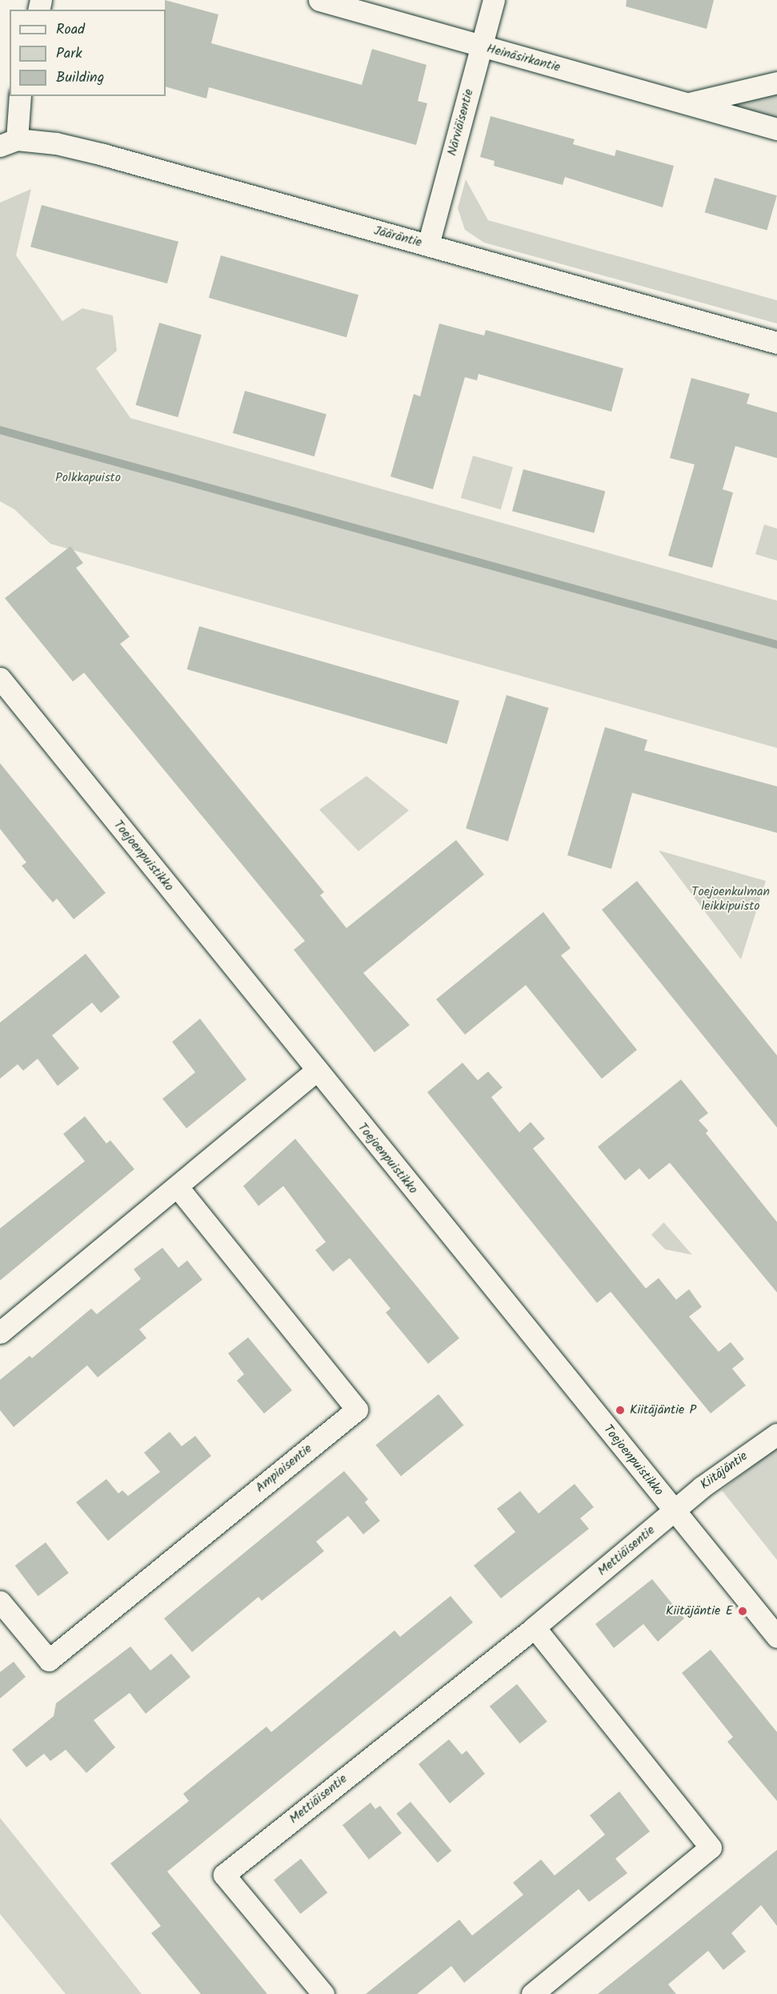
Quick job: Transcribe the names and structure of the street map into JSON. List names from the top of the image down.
{
  "streets": {
    "street": [
      "Heinäsirkantie",
      "Närviäisentie",
      "Jääräntie",
      "Toejoenpuistikko",
      "Ampiaisentie",
      "Kiitäjäntie",
      "Mettiäisentie"
    ]
  },
  "crossings": [
    ["Heinäsirkantie", "Närviäisentie"],
    ["Närviäisentie", "Jääräntie"],
    ["Toejoenpuistikko", "Kiitäjäntie"],
    ["Toejoenpuistikko", "Mettiäisentie"],
    ["Kiitäjäntie", "Mettiäisentie"]
  ],
  "parks": ["Polkkapuisto", "Toejoenkulman leikkipuisto"],
  "places": ["Kiitäjäntie P", "Kiitäjäntie E"],
  "legend": ["Road", "Park", "Building"]
}
